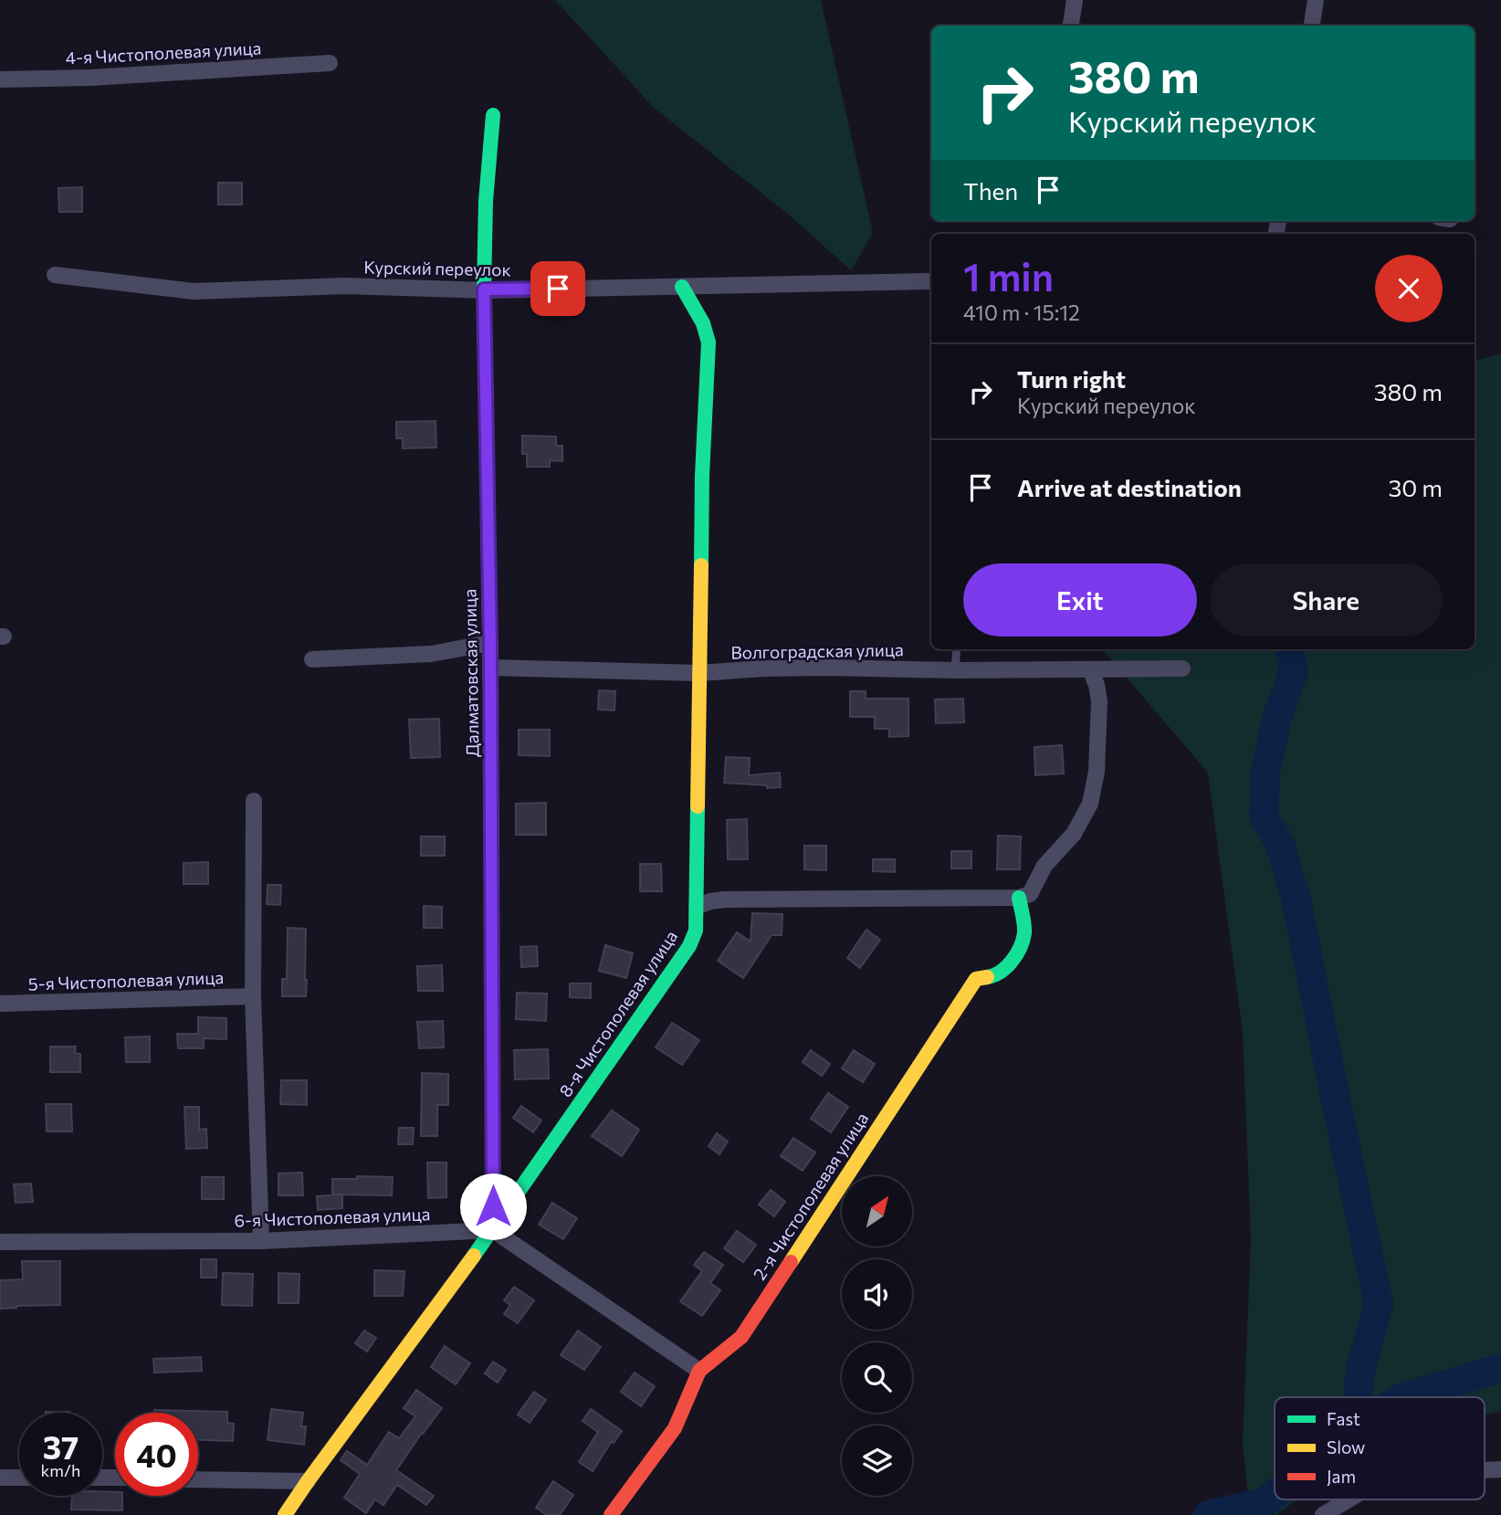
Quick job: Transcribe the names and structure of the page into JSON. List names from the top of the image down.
{
  "streets": {
    "street": [
      "4-я Чистополевая улица",
      "Курский переулок",
      "Волгоградская улица",
      "Далматовская улица",
      "5-я Чистополевая улица",
      "8-я Чистополевая улица",
      "2-я Чистополевая улица",
      "6-я Чистополевая улица"
    ]
  },
  "crossings": [
    ["Курский переулок", "Далматовская улица"],
    ["Курский переулок", "8-я Чистополевая улица"],
    ["Волгоградская улица", "Далматовская улица"],
    ["Волгоградская улица", "8-я Чистополевая улица"],
    ["Далматовская улица", "8-я Чистополевая улица"],
    ["Далматовская улица", "6-я Чистополевая улица"],
    ["8-я Чистополевая улица", "6-я Чистополевая улица"]
  ],
  "legend": ["Fast", "Slow", "Jam"],
  "north": "top right",
  "page": {
    "turn": ["380 m", "Курский переулок"],
    "then": "Then",
    "heading": ["1 min", "410 m · 15:12"],
    "list": [
      {
        "name": "Turn right",
        "note": "Курский переулок",
        "value": "380 m"
      },
      {
        "name": "Arrive at destination",
        "value": "30 m"
      }
    ],
    "buttons": ["Exit", "Share"],
    "speed": "37 km/h",
    "limit": "40"
  }
}
